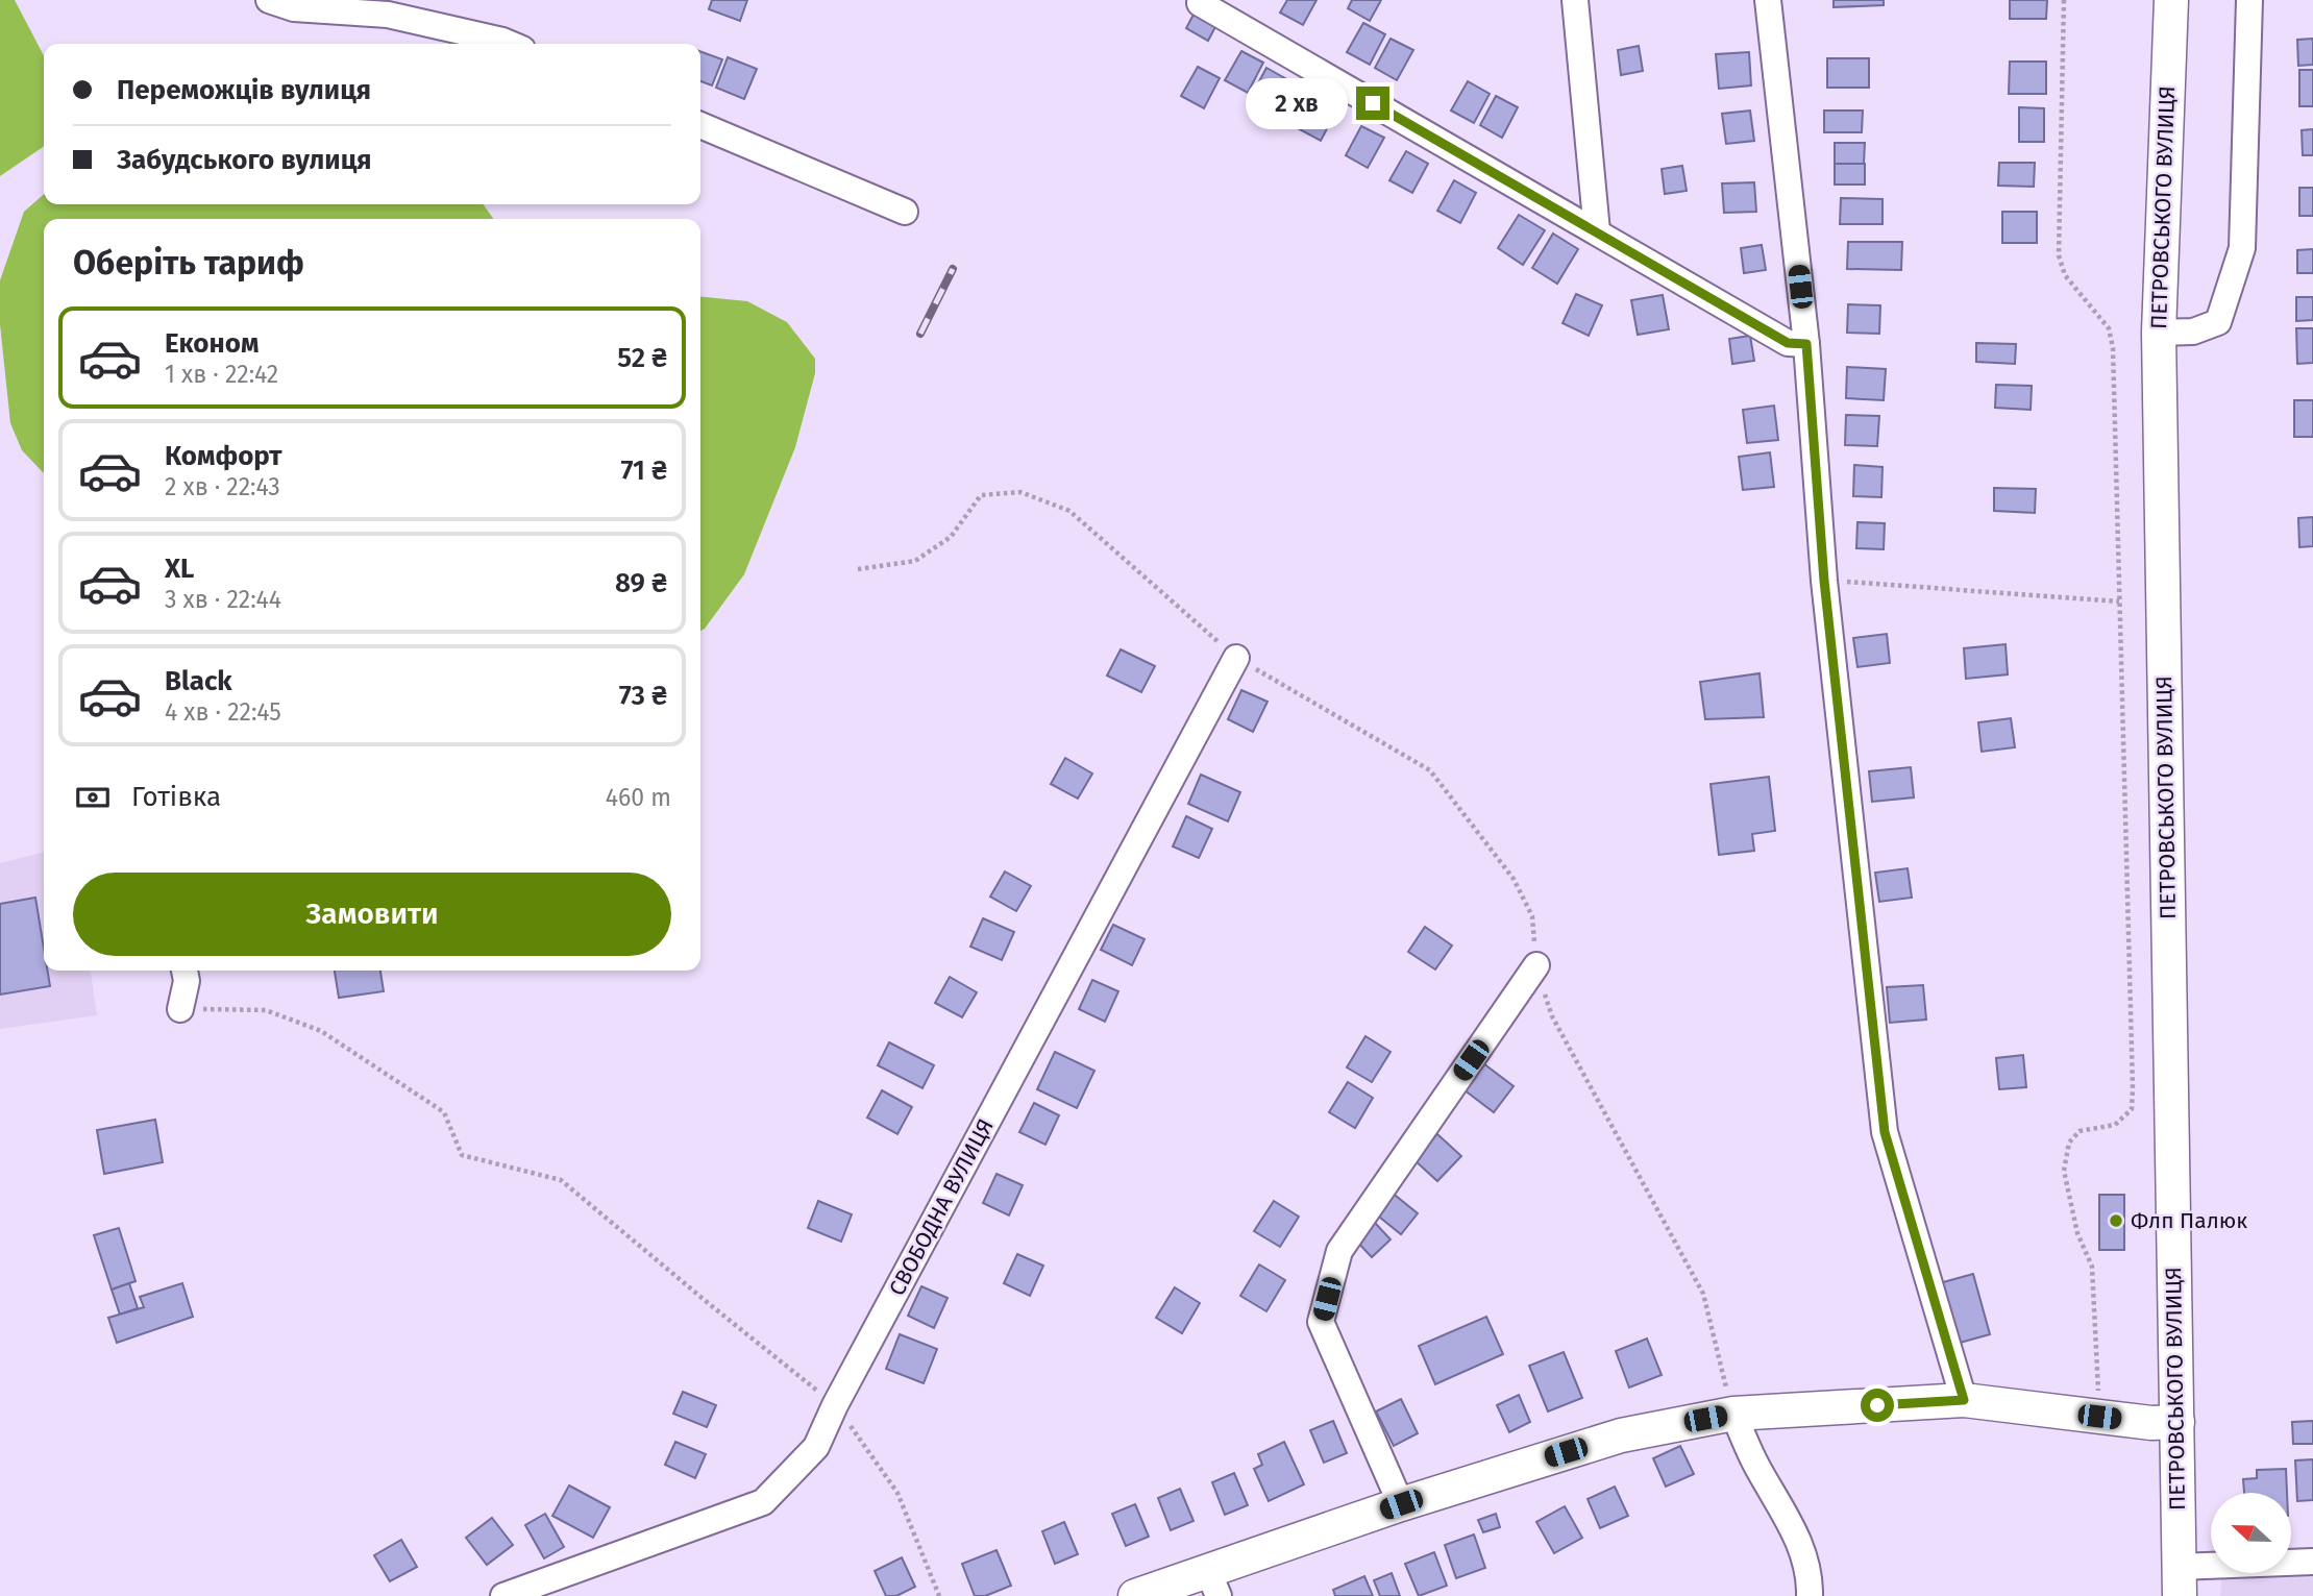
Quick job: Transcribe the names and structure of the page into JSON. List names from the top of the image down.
{
  "streets": {
    "main road": ["ПЕТРОВСЬКОГО ВУЛИЦЯ"],
    "street": ["СВОБОДНА ВУЛИЦЯ"]
  },
  "places": ["Флп Палюк"],
  "north": "left",
  "page": {
    "banner": ["Переможців вулиця", "Забудського вулиця"],
    "bubble": "2 хв",
    "heading": "Оберіть тариф",
    "list": [
      {
        "name": "Економ",
        "note": "1 хв · 22:42",
        "value": "52 ₴"
      },
      {
        "name": "Комфорт",
        "note": "2 хв · 22:43",
        "value": "71 ₴"
      },
      {
        "name": "XL",
        "note": "3 хв · 22:44",
        "value": "89 ₴"
      },
      {
        "name": "Black",
        "note": "4 хв · 22:45",
        "value": "73 ₴"
      }
    ],
    "pay": ["Готівка", "460 m"],
    "buttons": "Замовити"
  }
}
